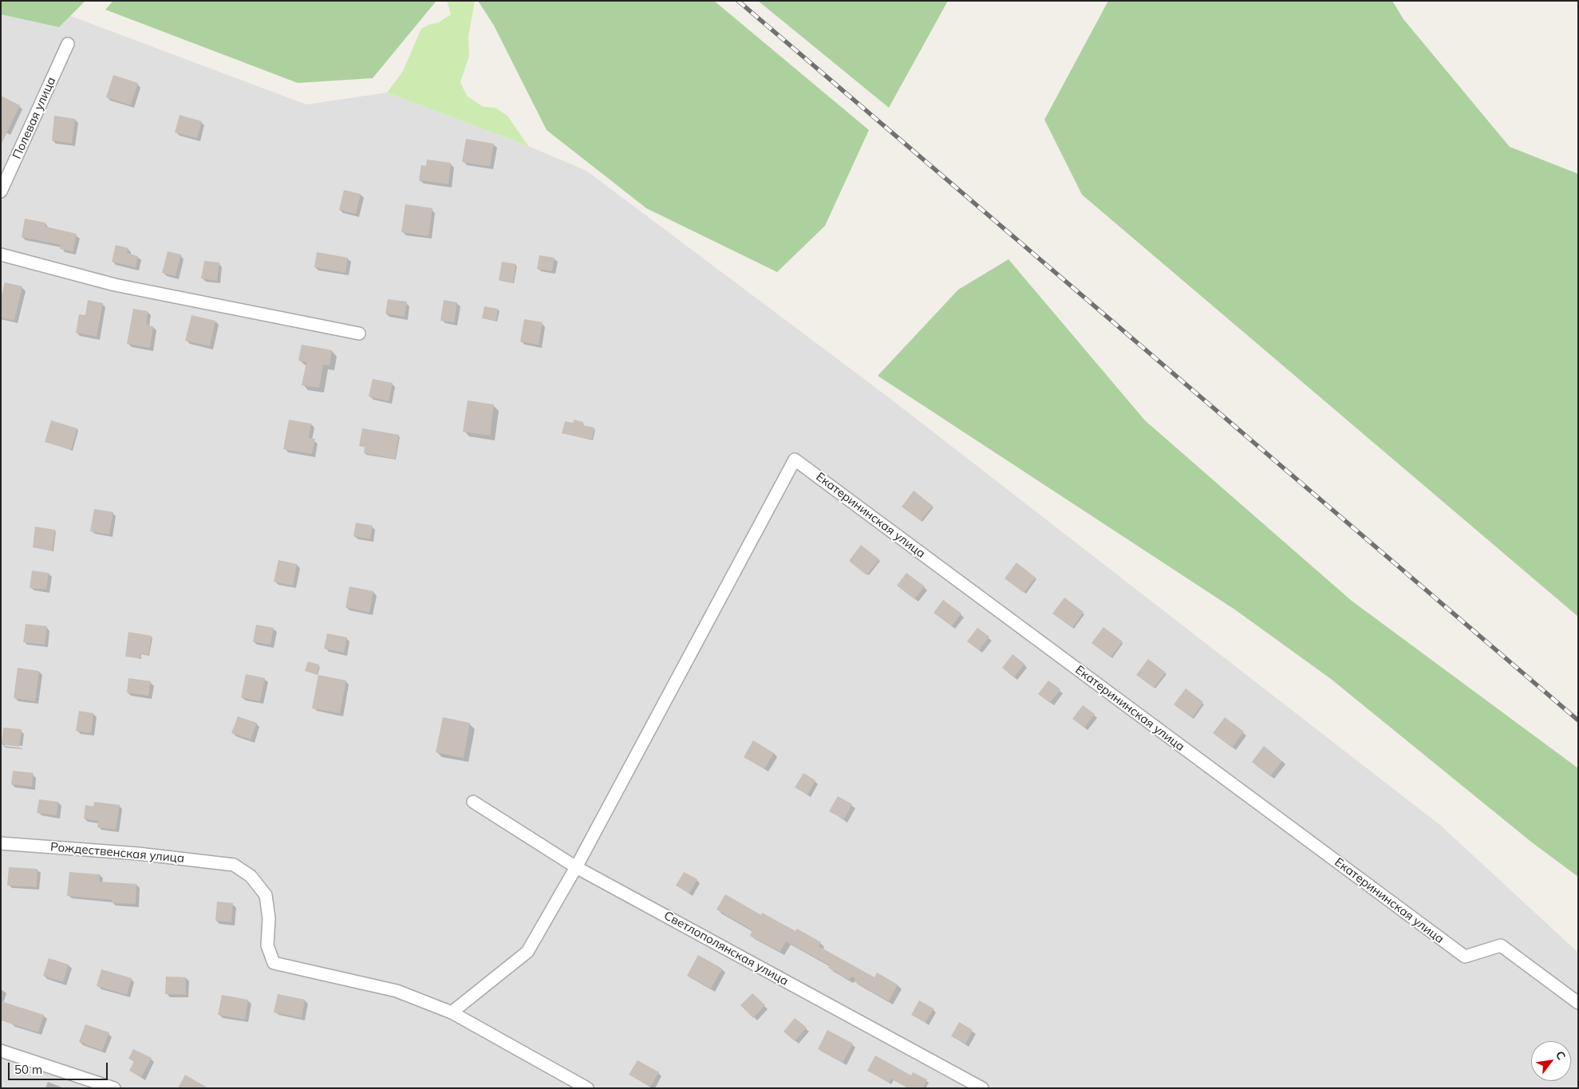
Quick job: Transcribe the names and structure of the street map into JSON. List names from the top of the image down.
{
  "streets": {
    "street": [
      "Полевая улица",
      "Екатерининская улица",
      "Рождественская улица",
      "Светлополянская улица"
    ]
  },
  "crossings": [
    ["Екатерининская улица", "Светлополянская улица"]
  ],
  "scale_bar": "50 m",
  "north": "top right"
}
